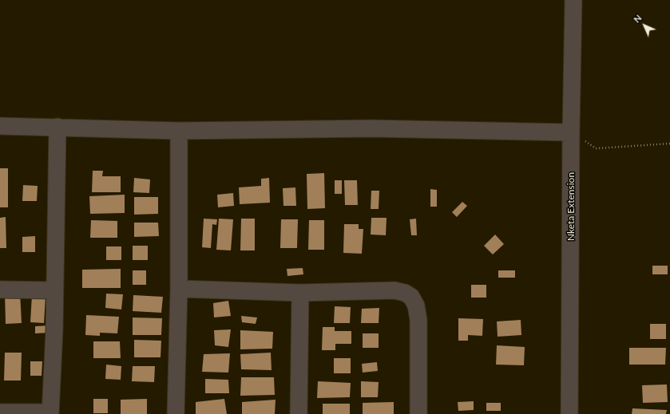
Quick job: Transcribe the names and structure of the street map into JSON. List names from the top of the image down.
{
  "streets": {
    "street": ["Nketa Extension"]
  },
  "north": "top left"
}
